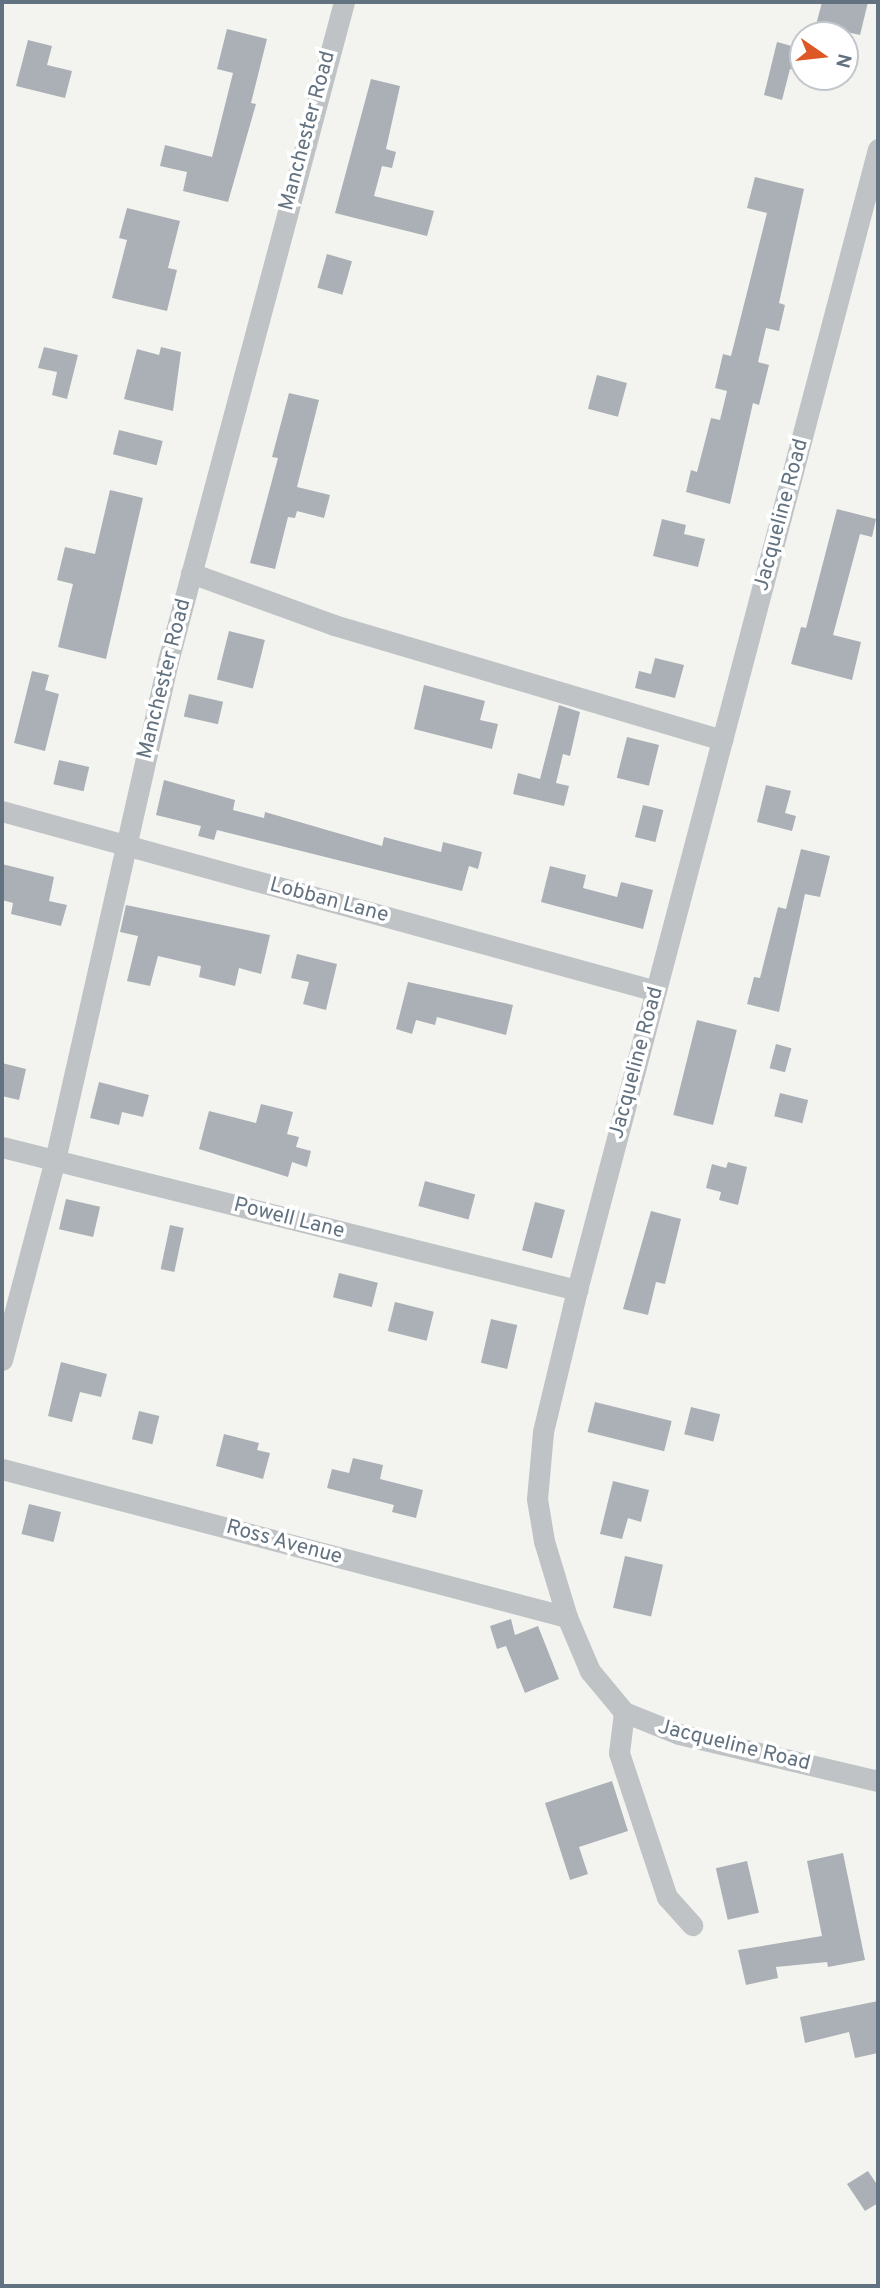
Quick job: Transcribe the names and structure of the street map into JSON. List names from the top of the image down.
{
  "streets": {
    "street": [
      "Manchester Road",
      "Jacqueline Road",
      "Lobban Lane",
      "Powell Lane",
      "Ross Avenue"
    ]
  },
  "crossings": [
    ["Manchester Road", "Lobban Lane"],
    ["Manchester Road", "Powell Lane"],
    ["Jacqueline Road", "Lobban Lane"],
    ["Jacqueline Road", "Powell Lane"],
    ["Jacqueline Road", "Ross Avenue"]
  ],
  "north": "right"
}
